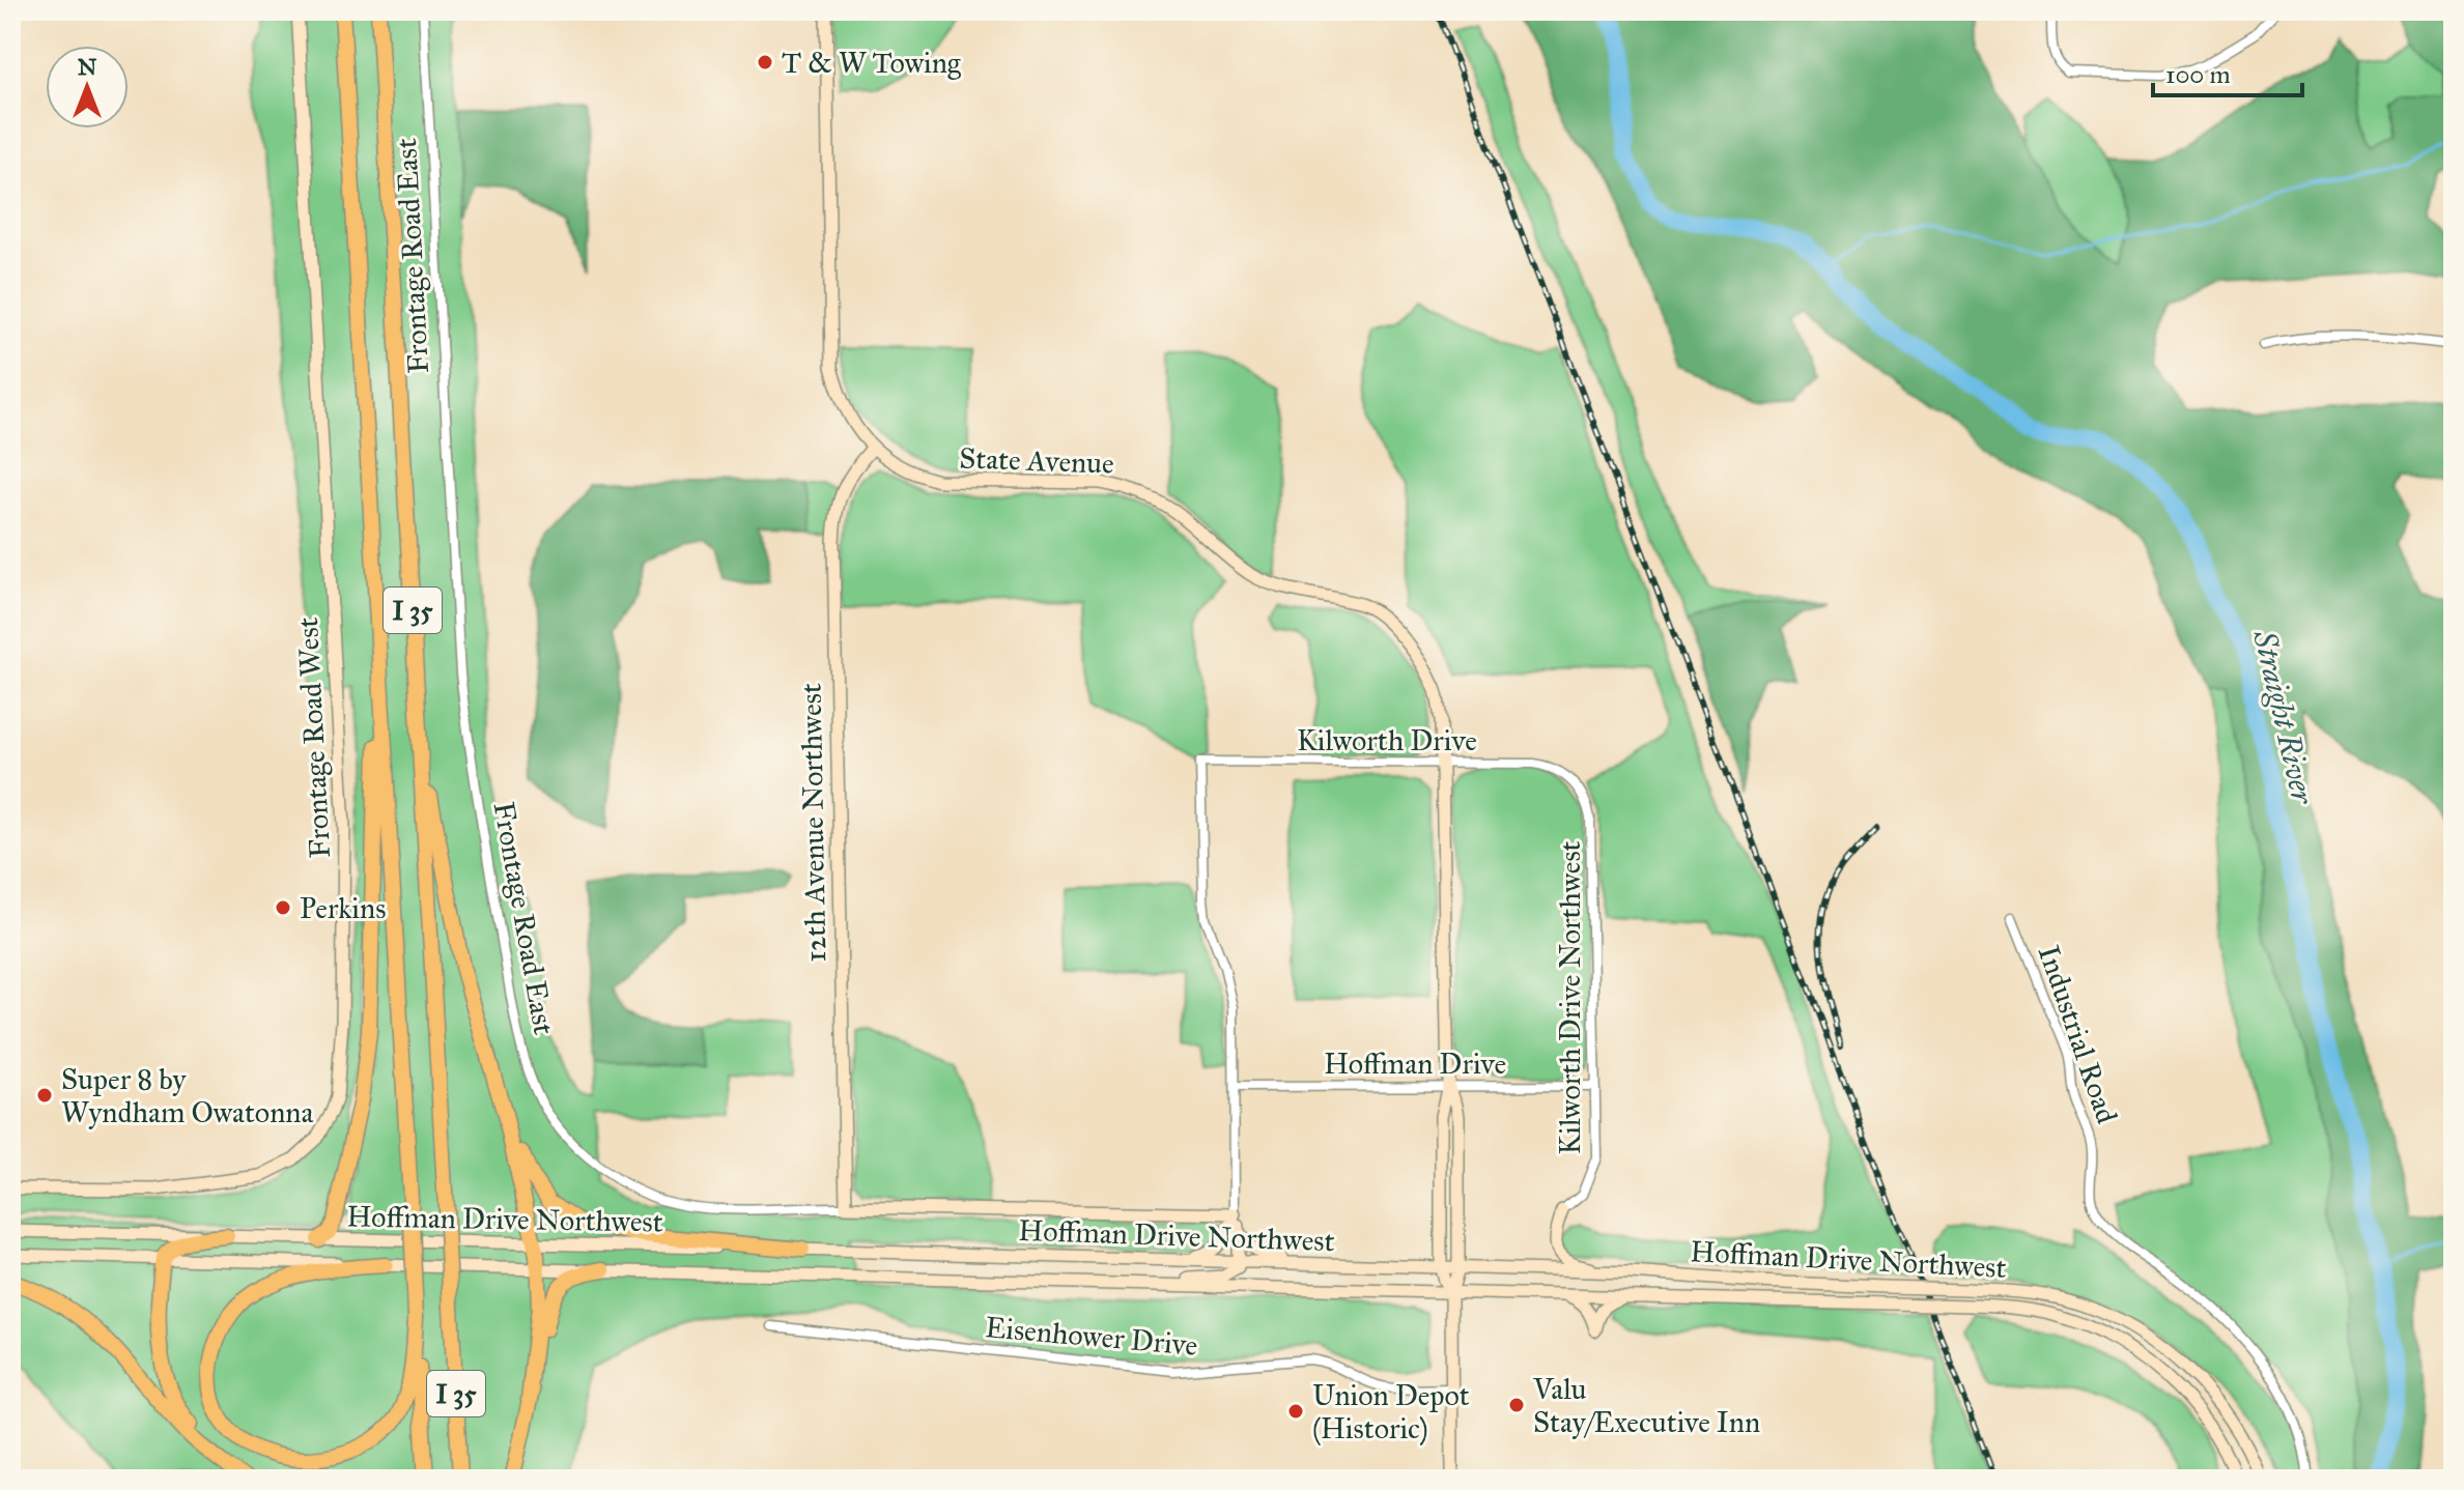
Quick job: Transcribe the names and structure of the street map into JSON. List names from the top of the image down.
{
  "streets": {
    "highway": ["I 35"],
    "main road": [
      "Frontage Road East",
      "State Avenue",
      "Frontage Road West",
      "12th Avenue Northwest",
      "Hoffman Drive Northwest"
    ],
    "street": [
      "Kilworth Drive",
      "Kilworth Drive Northwest",
      "Industrial Road",
      "Hoffman Drive",
      "Eisenhower Drive"
    ]
  },
  "crossings": [
    ["Frontage Road East", "12th Avenue Northwest"],
    ["State Avenue", "Kilworth Drive"],
    ["State Avenue", "12th Avenue Northwest"],
    ["State Avenue", "Hoffman Drive"],
    ["Kilworth Drive", "Kilworth Drive Northwest"],
    ["Kilworth Drive", "Hoffman Drive"],
    ["Kilworth Drive Northwest", "Hoffman Drive"]
  ],
  "water": ["Straight River"],
  "places": [
    "T & W Towing",
    "Perkins",
    "Super 8 by Wyndham Owatonna",
    "Valu Stay/Executive Inn",
    "Union Depot (Historic)"
  ],
  "scale_bar": "100 m",
  "north": "top"
}
